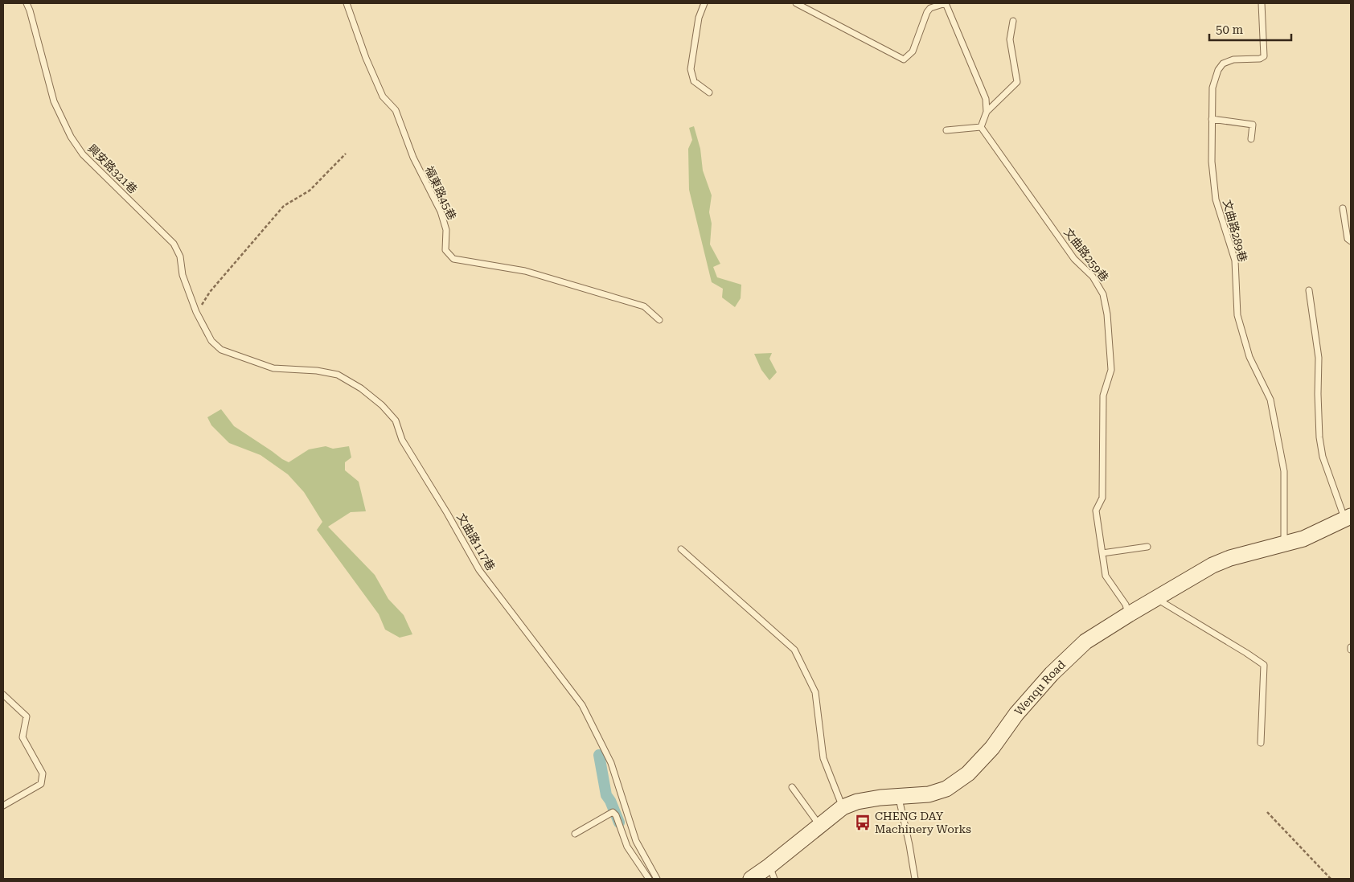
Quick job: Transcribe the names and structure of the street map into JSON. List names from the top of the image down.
{
  "streets": {
    "street": ["Wenqu Road"],
    "lane": [
      "興安路321巷",
      "福東路45巷",
      "文曲路289巷",
      "文曲路259巷",
      "文曲路117巷"
    ]
  },
  "crossings": [
    ["興安路321巷", "文曲路117巷"],
    ["文曲路289巷", "Wenqu Road"],
    ["文曲路259巷", "Wenqu Road"]
  ],
  "places": {
    "bus stop": ["CHENG DAY Machinery Works"]
  },
  "scale_bar": "50 m"
}
